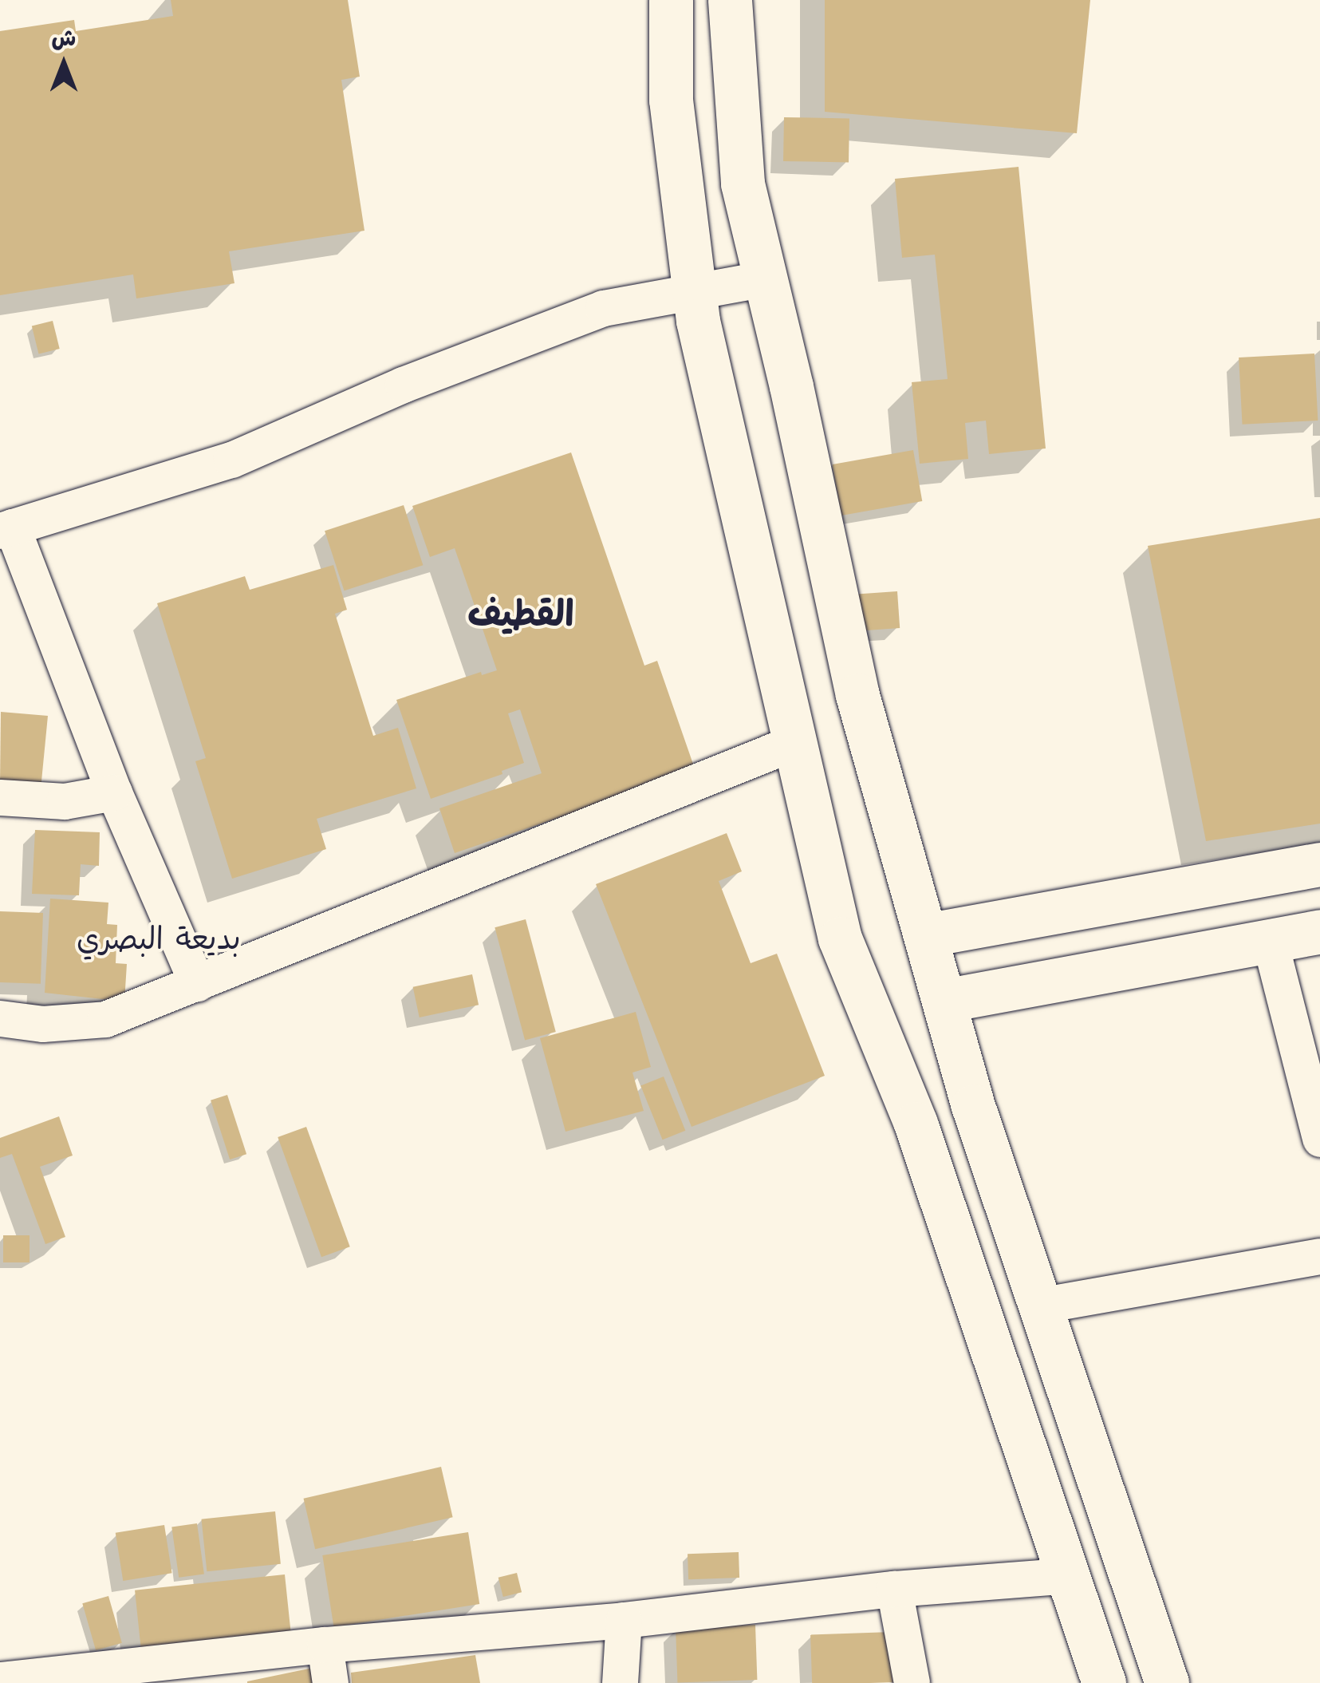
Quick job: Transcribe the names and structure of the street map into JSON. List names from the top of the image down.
{
  "districts": ["القطيف", "بديعة البصري"],
  "north": "top"
}
